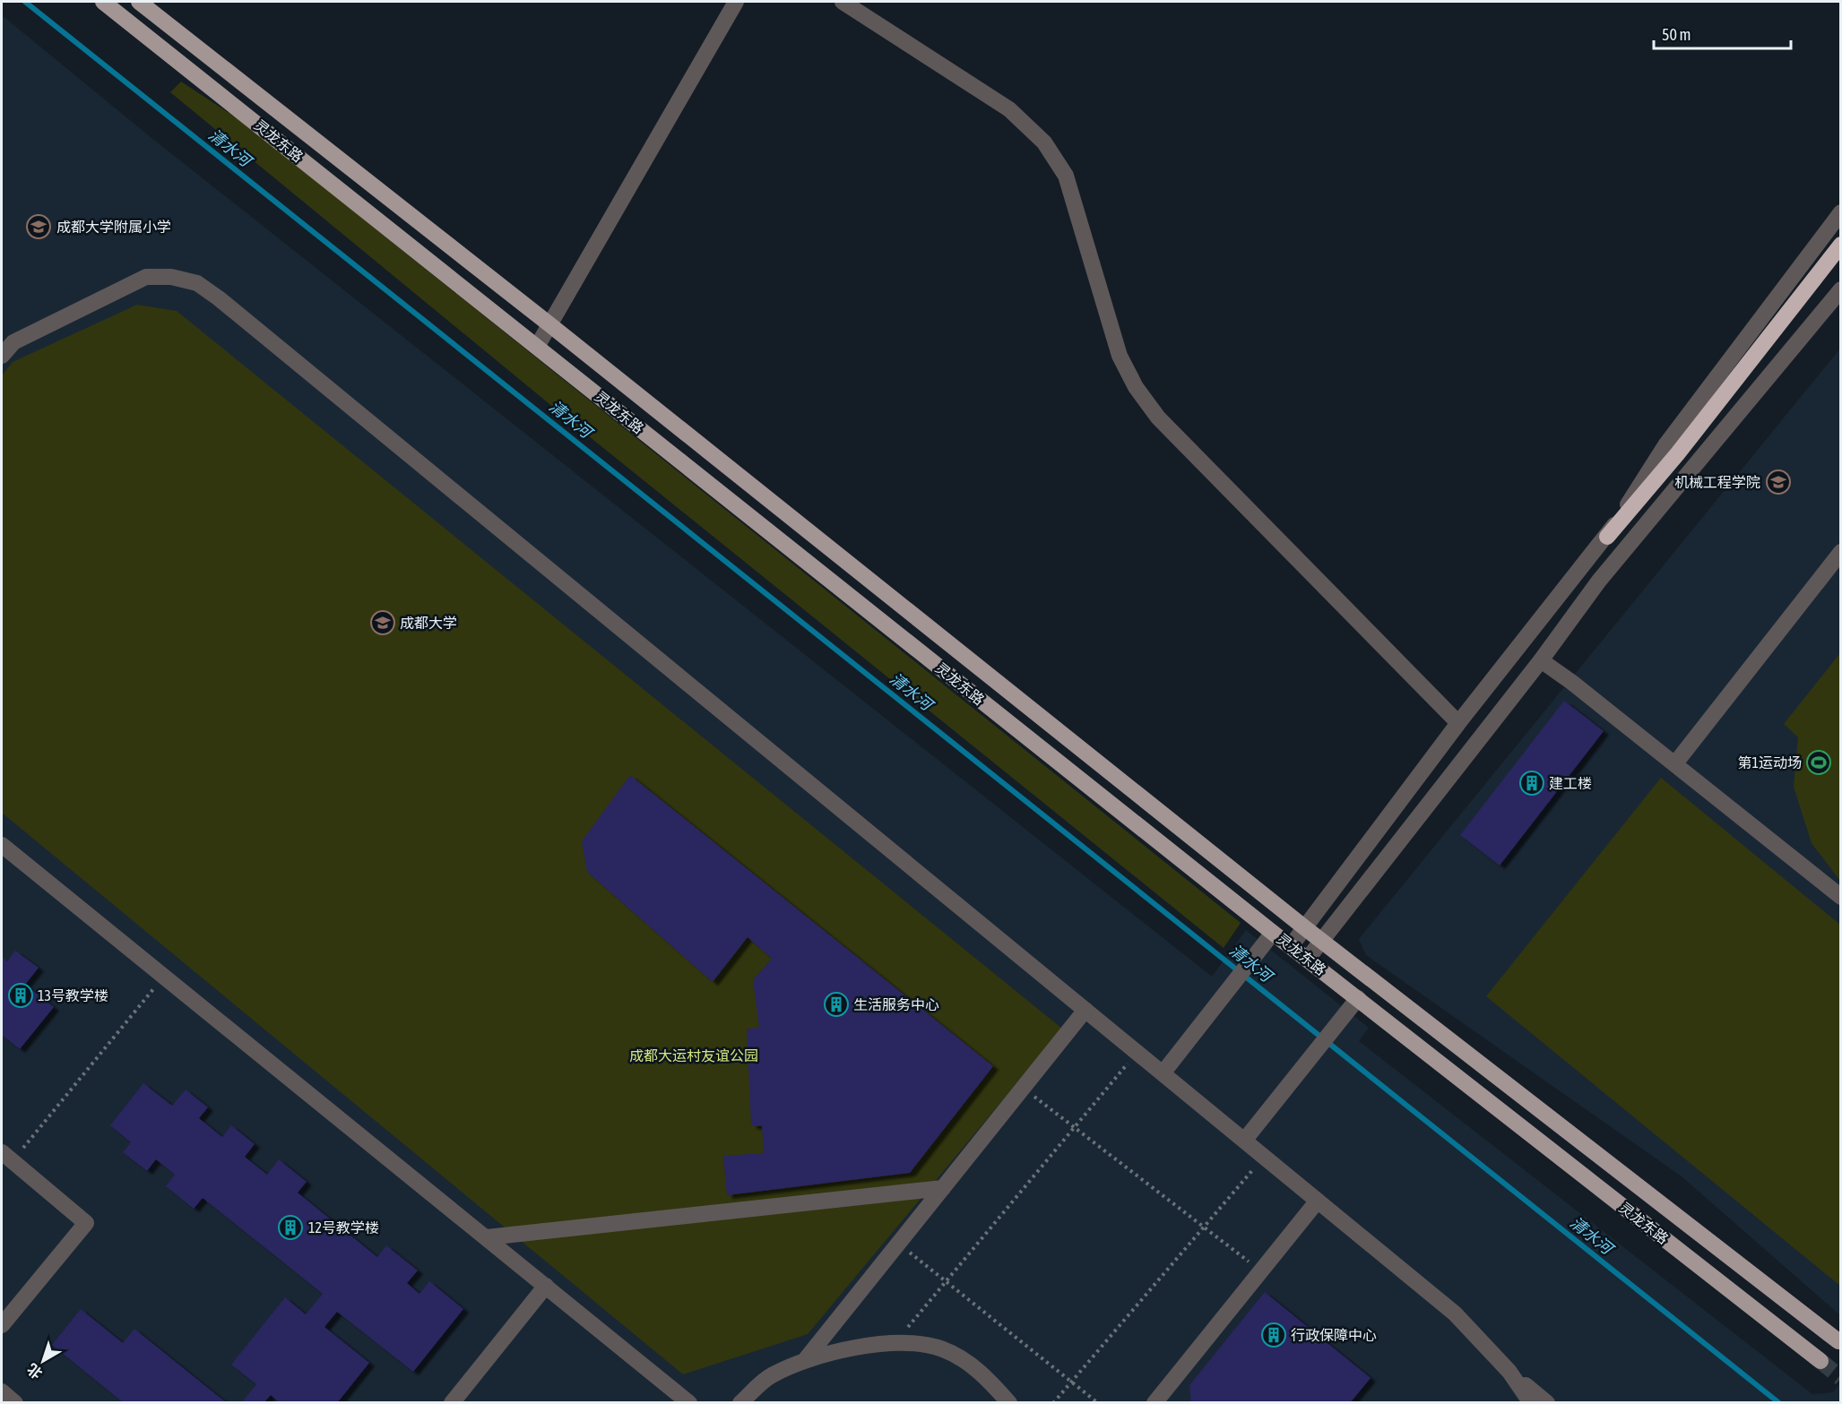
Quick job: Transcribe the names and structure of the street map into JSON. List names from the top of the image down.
{
  "streets": {
    "main road": ["灵龙东路"]
  },
  "water": ["清水河"],
  "parks": ["成都大运村友谊公园"],
  "places": {
    "school or university": ["成都大学附属小学", "机械工程学院", "成都大学"],
    "sports": ["第1运动场"],
    "building": [
      "建工楼",
      "13号教学楼",
      "生活服务中心",
      "12号教学楼",
      "行政保障中心"
    ]
  },
  "scale_bar": "50 m",
  "north": "bottom left"
}
